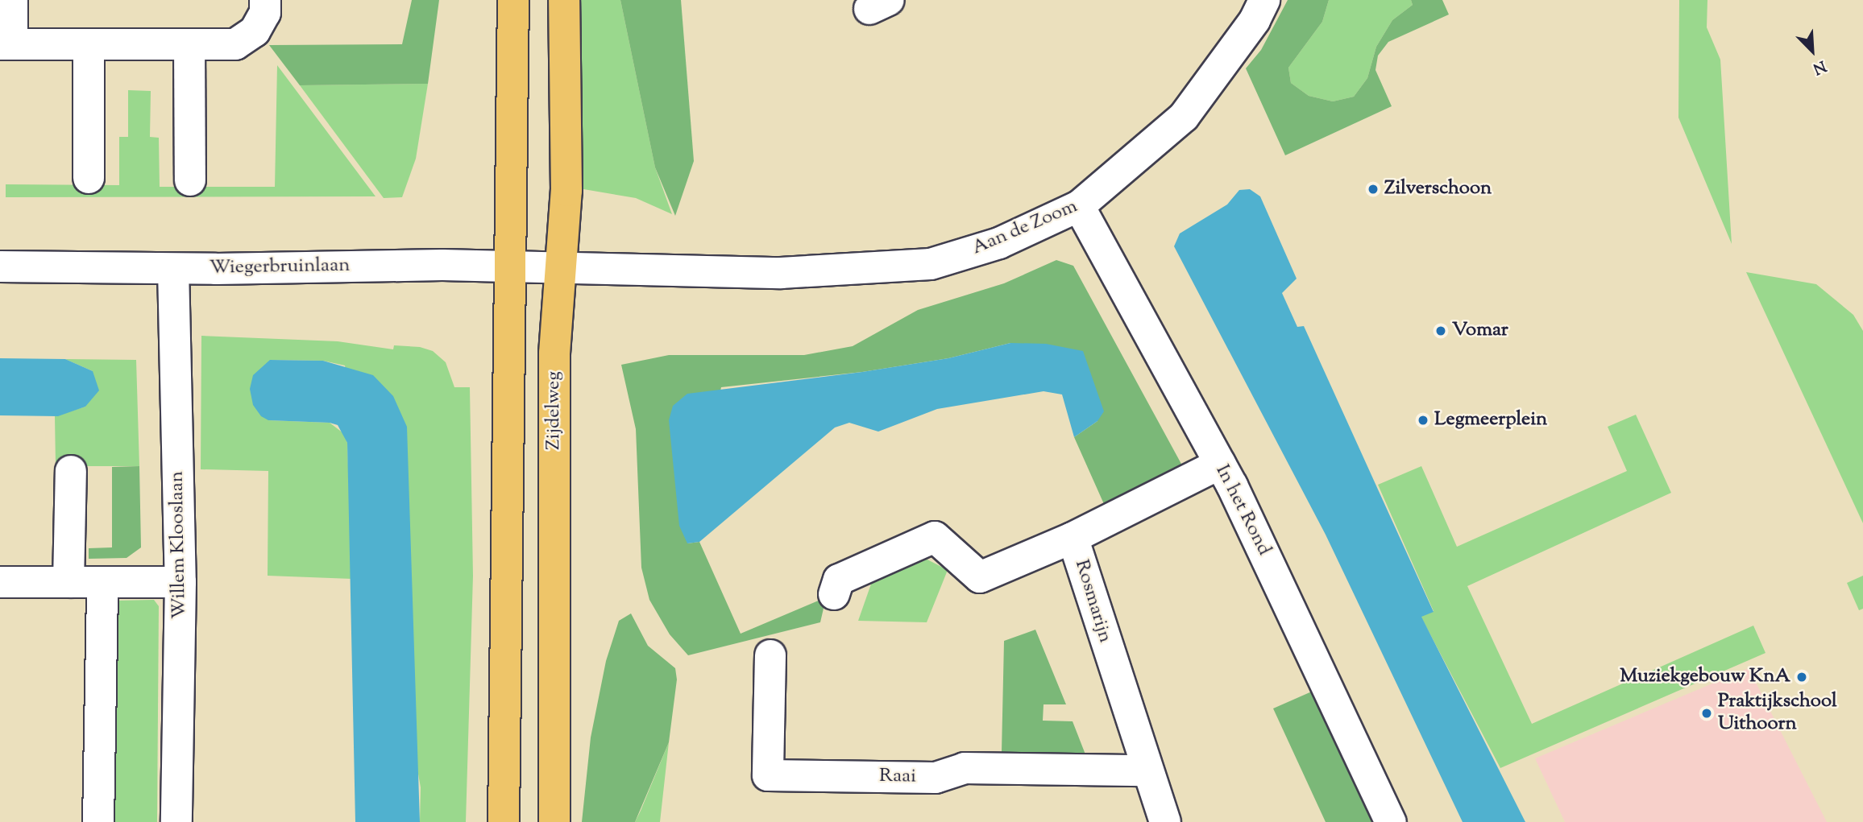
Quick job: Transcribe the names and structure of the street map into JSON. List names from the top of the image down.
{
  "streets": {
    "main road": ["Zijdelweg"],
    "street": [
      "Aan de Zoom",
      "Wiegerbruinlaan",
      "In het Rond",
      "Willem Klooslaan",
      "Rosmarijn",
      "Raai"
    ]
  },
  "crossings": [
    ["Aan de Zoom", "Wiegerbruinlaan"],
    ["Aan de Zoom", "Zijdelweg"],
    ["Aan de Zoom", "In het Rond"],
    ["Wiegerbruinlaan", "Zijdelweg"],
    ["Wiegerbruinlaan", "Willem Klooslaan"],
    ["In het Rond", "Rosmarijn"],
    ["Rosmarijn", "Raai"]
  ],
  "places": [
    "Zilverschoon",
    "Vomar",
    "Legmeerplein",
    "Muziekgebouw KnA",
    "Praktijkschool Uithoorn"
  ],
  "north": "bottom right"
}
